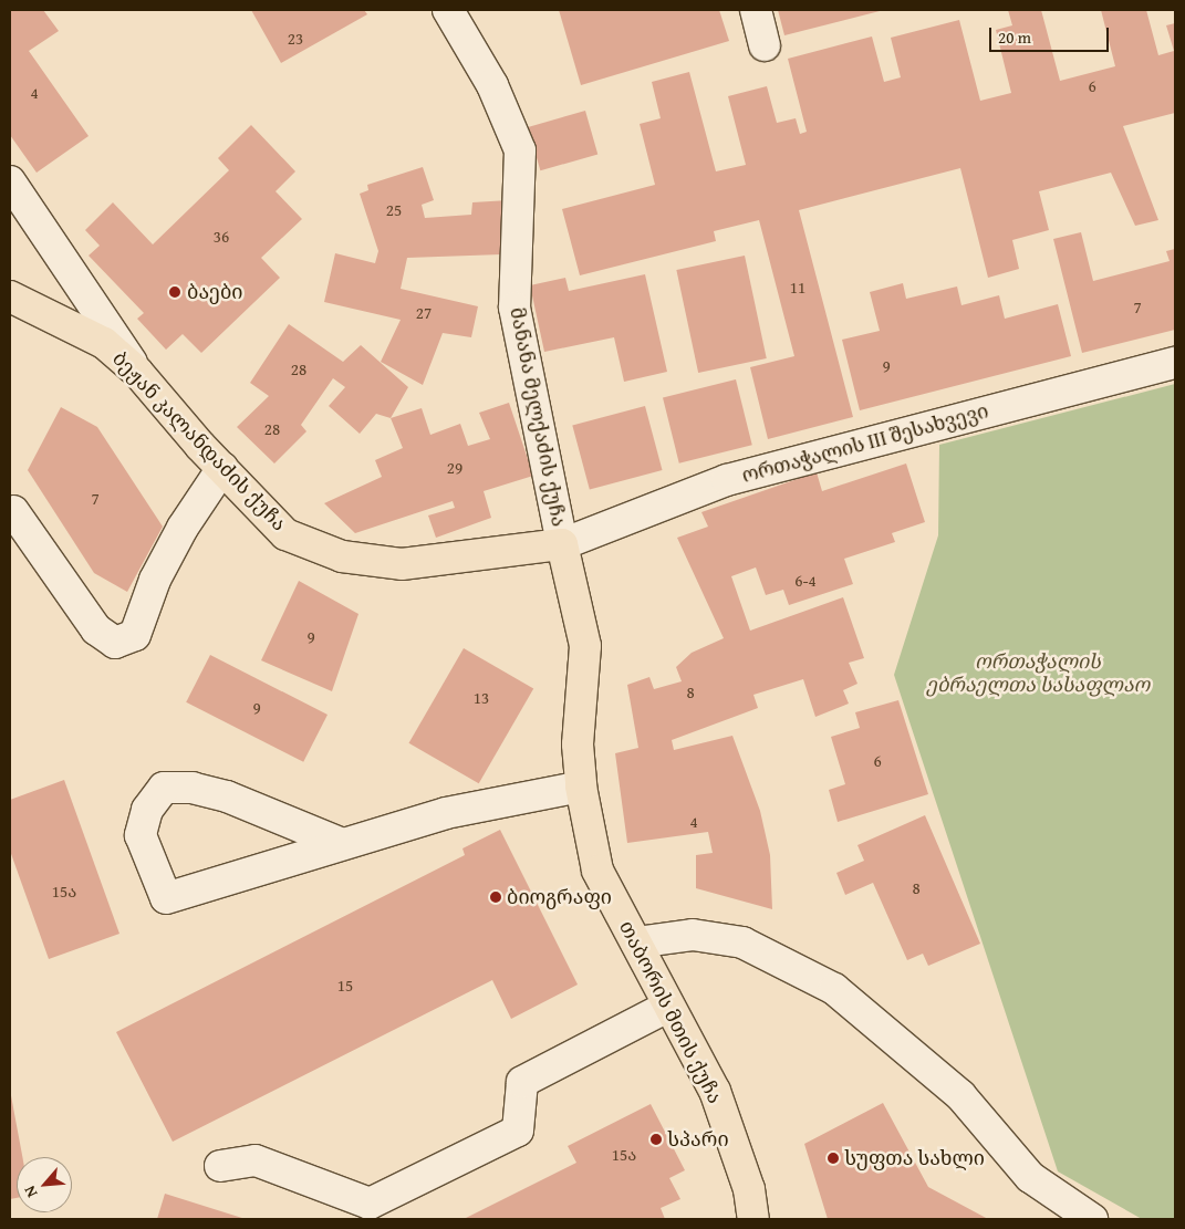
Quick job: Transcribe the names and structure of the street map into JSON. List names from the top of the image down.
{
  "streets": {
    "main road": ["ბეჟან კალანდაძის ქუჩა", "თაბორის მთის ქუჩა"],
    "street": ["მანანა მელქაძის ქუჩა", "ორთაჭალის III შესახვევი"]
  },
  "crossings": [
    ["მანანა მელქაძის ქუჩა", "ბეჟან კალანდაძის ქუჩა"],
    ["მანანა მელქაძის ქუჩა", "ორთაჭალის III შესახვევი"],
    ["მანანა მელქაძის ქუჩა", "თაბორის მთის ქუჩა"],
    ["ბეჟან კალანდაძის ქუჩა", "ორთაჭალის III შესახვევი"],
    ["ბეჟან კალანდაძის ქუჩა", "თაბორის მთის ქუჩა"],
    ["ორთაჭალის III შესახვევი", "თაბორის მთის ქუჩა"]
  ],
  "parks": ["ორთაჭალის ებრაელთა სასაფლაო"],
  "places": [
    "ბაები",
    "ბიოგრაფი",
    "სპარი",
    "სუფთა სახლი"
  ],
  "house_numbers": [
    "23",
    "6",
    "4",
    "25",
    "36",
    "11",
    "7",
    "27",
    "9",
    "28",
    "28",
    "29",
    "7",
    "6-4",
    "9",
    "8",
    "13",
    "9",
    "6",
    "4",
    "8",
    "15ა",
    "15",
    "15ა"
  ],
  "scale_bar": "20 m",
  "north": "bottom left"
}
